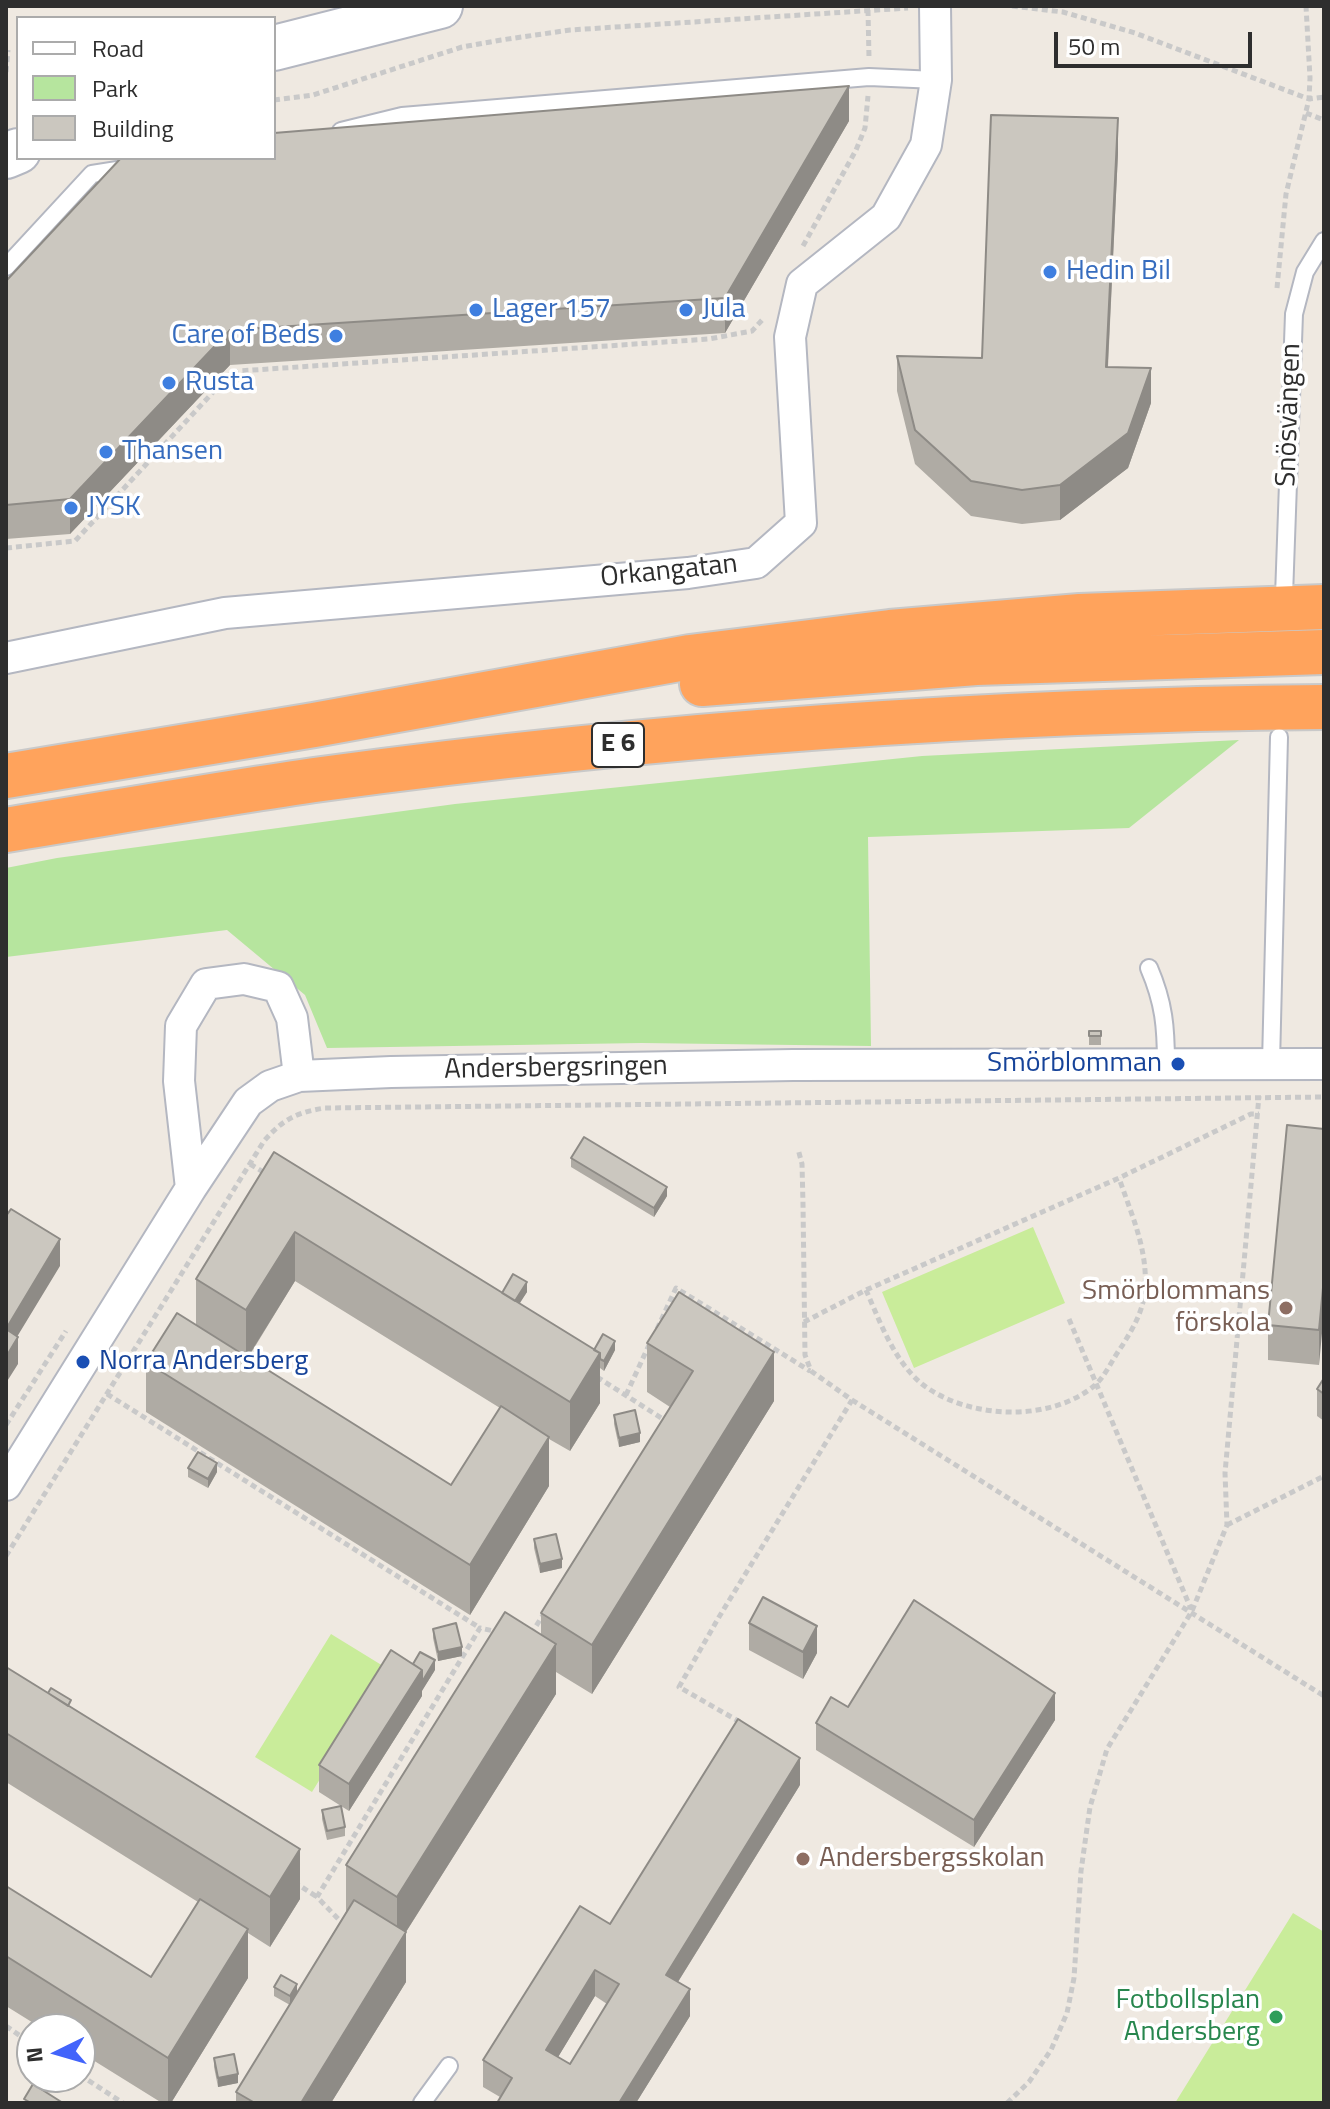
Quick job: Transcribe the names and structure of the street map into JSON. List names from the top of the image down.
{
  "streets": {
    "highway": ["E 6"],
    "street": ["Orkangatan", "Andersbergsringen"],
    "lane": ["Snösvängen"]
  },
  "places": [
    "Hedin Bil",
    "Lager 157",
    "Jula",
    "Care of Beds",
    "Rusta",
    "Thansen",
    "JYSK",
    "Smörblomman",
    "Smörblommans förskola",
    "Norra Andersberg",
    "Andersbergsskolan",
    "Fotbollsplan Andersberg"
  ],
  "legend": ["Road", "Park", "Building"],
  "scale_bar": "50 m",
  "north": "left"
}
